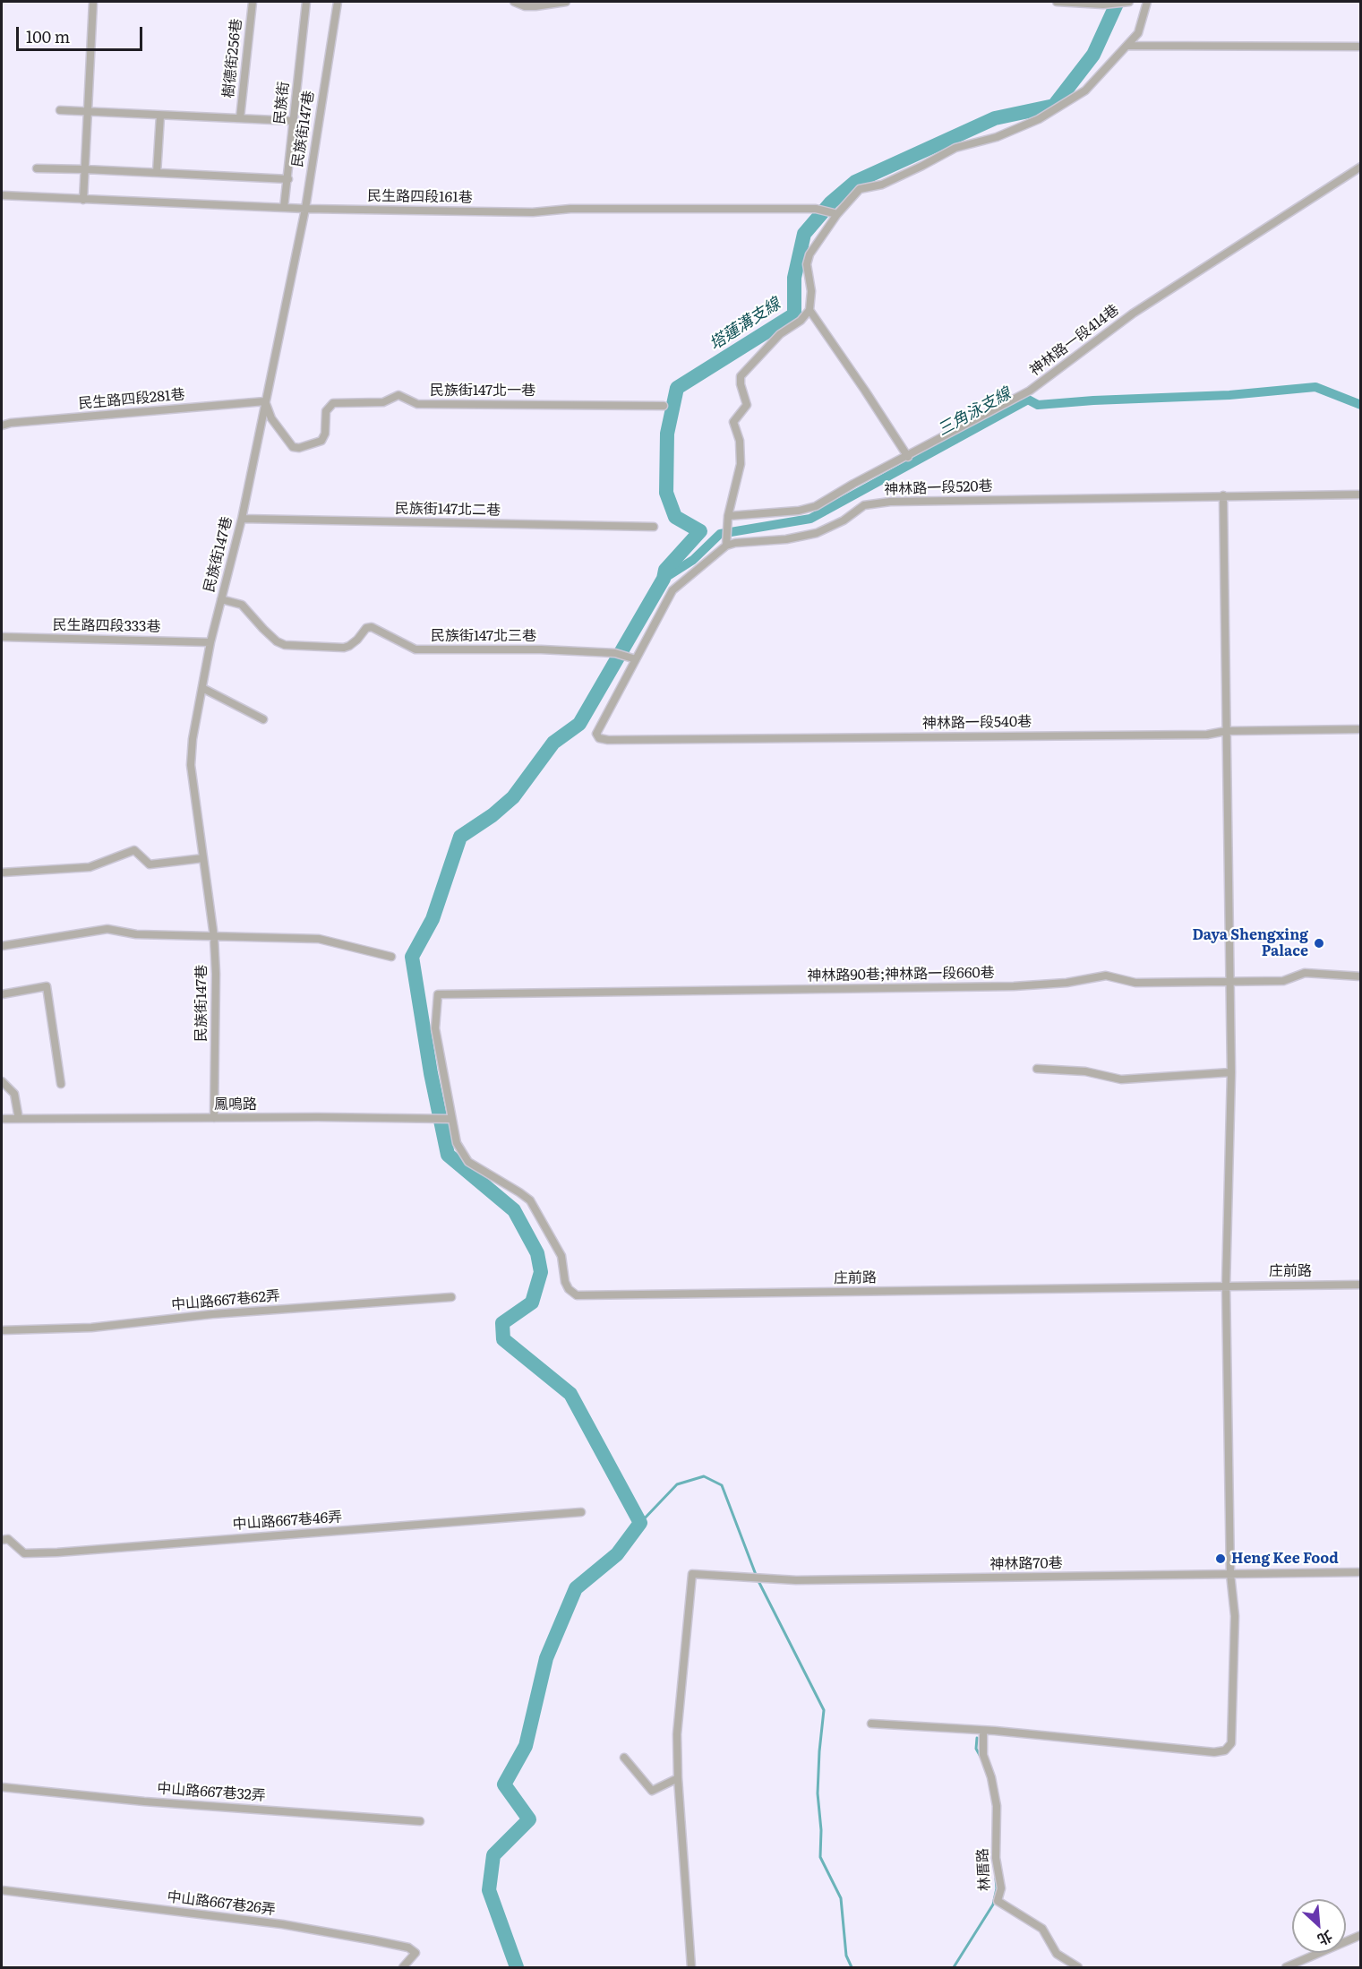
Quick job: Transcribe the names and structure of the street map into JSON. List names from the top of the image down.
{
  "streets": {
    "street": [
      "樹德街256巷",
      "民族街",
      "民族街147巷",
      "民生路四段161巷",
      "神林路一段414巷",
      "民族街147北一巷",
      "民生路四段281巷",
      "神林路一段520巷",
      "民族街147北二巷",
      "民生路四段333巷",
      "民族街147北三巷",
      "神林路一段540巷",
      "神林路90巷;神林路一段660巷",
      "鳳鳴路",
      "庄前路",
      "中山路667巷62弄",
      "中山路667巷46弄",
      "神林路70巷",
      "中山路667巷32弄",
      "林厝路",
      "中山路667巷26弄"
    ]
  },
  "crossings": [
    ["民族街", "民生路四段161巷"],
    ["民族街147巷", "民生路四段161巷"],
    ["民族街147巷", "民族街147北一巷"],
    ["民族街147巷", "民生路四段281巷"],
    ["民族街147巷", "民族街147北二巷"],
    ["民族街147巷", "民生路四段333巷"],
    ["民族街147巷", "民族街147北三巷"],
    ["民族街147巷", "鳳鳴路"],
    ["民族街147北一巷", "民生路四段281巷"],
    ["民族街147北三巷", "神林路一段540巷"],
    ["神林路90巷;神林路一段660巷", "庄前路"],
    ["鳳鳴路", "庄前路"]
  ],
  "water": ["塔蓮溝支線", "三角泳支線"],
  "places": ["Daya Shengxing Palace", "Heng Kee Food"],
  "scale_bar": "100 m",
  "north": "bottom right"
}
